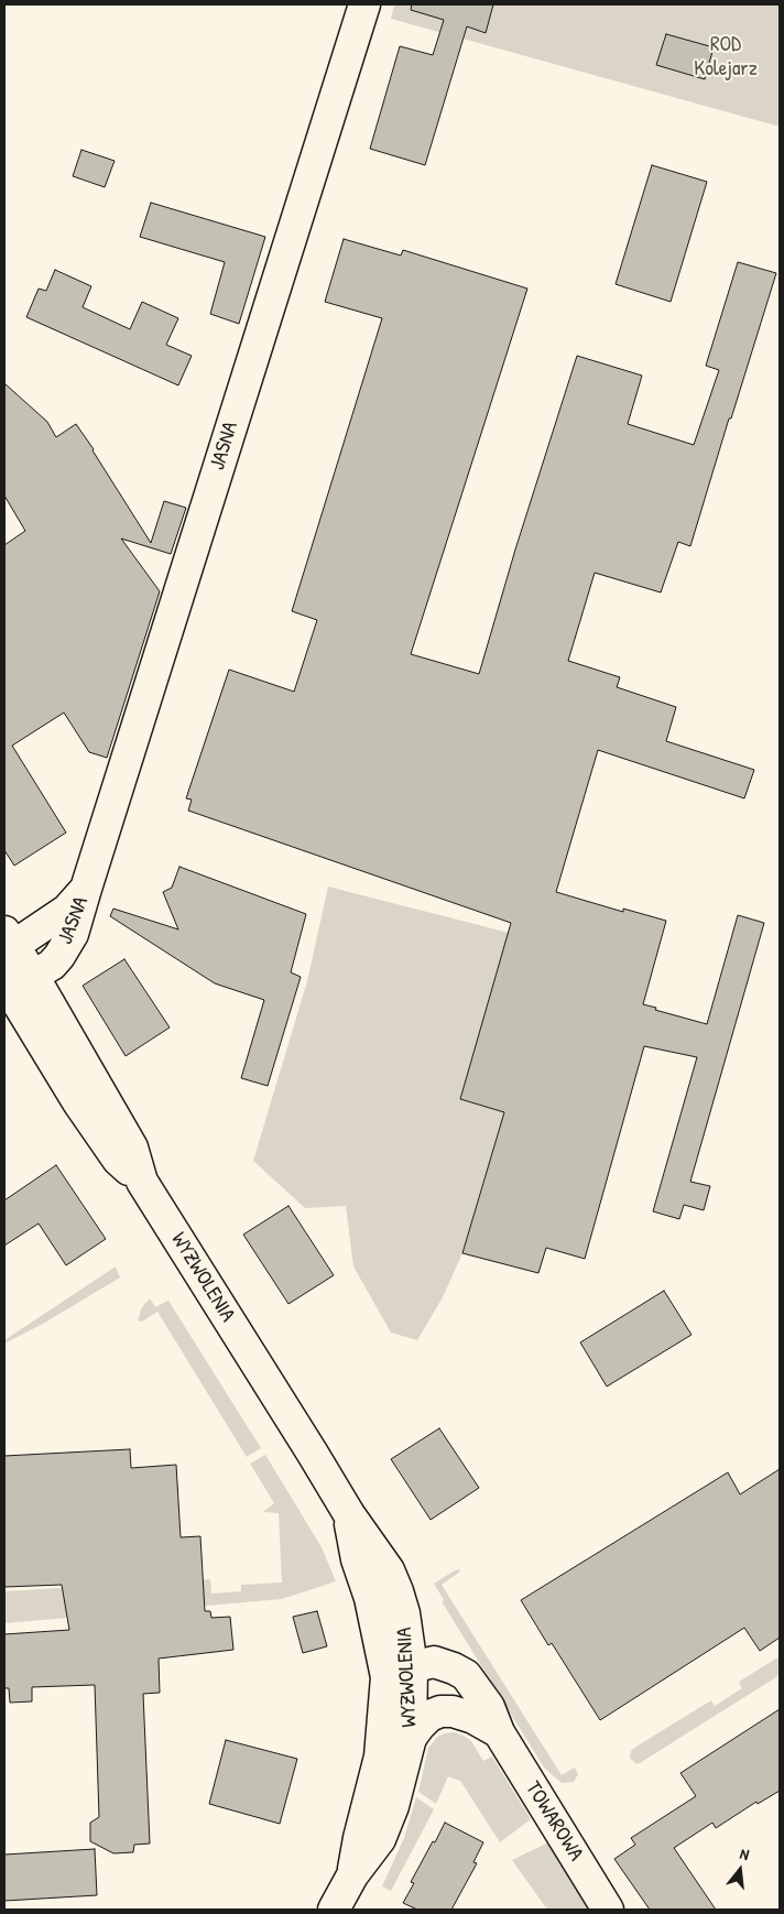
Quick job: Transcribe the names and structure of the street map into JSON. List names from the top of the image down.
{
  "streets": {
    "street": ["JASNA", "WYZWOLENIA", "TOWAROWA"]
  },
  "crossings": [
    ["JASNA", "WYZWOLENIA"],
    ["WYZWOLENIA", "TOWAROWA"]
  ],
  "parks": ["ROD Kolejarz"],
  "north": "top"
}
